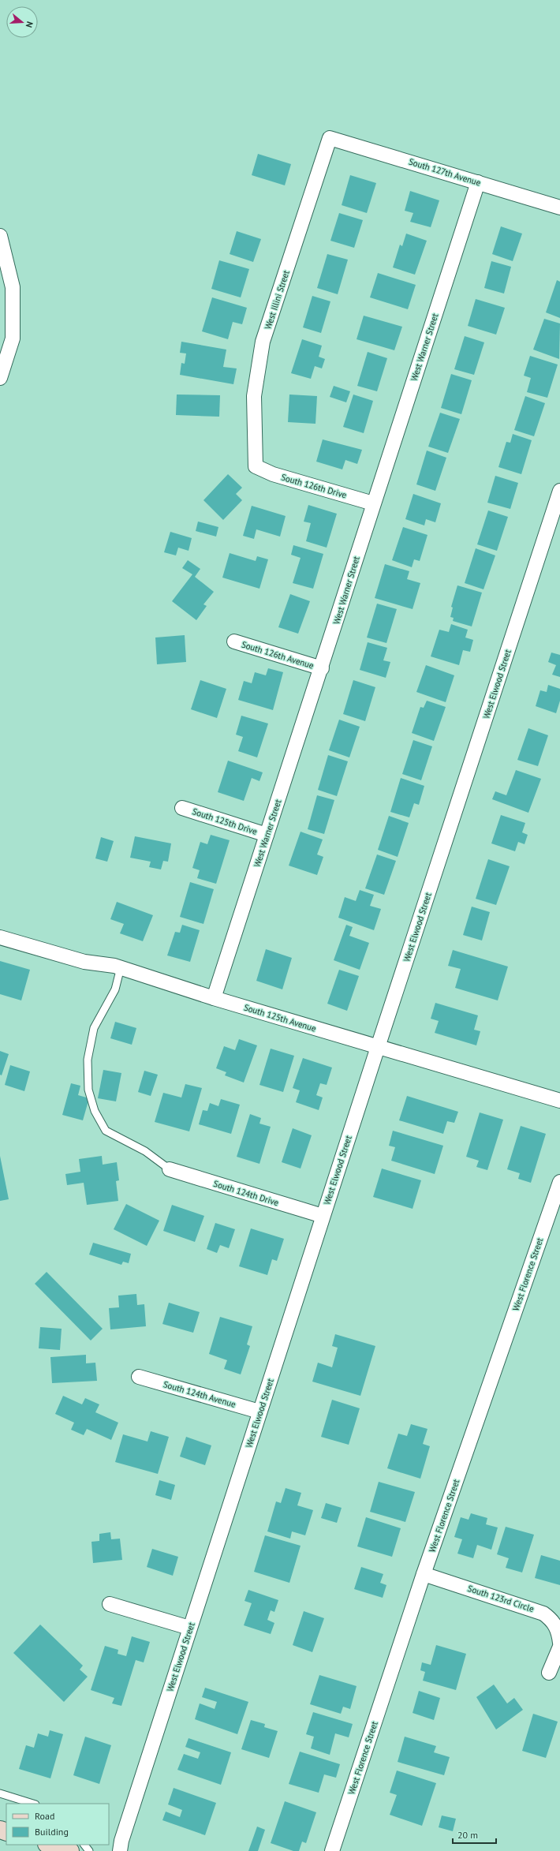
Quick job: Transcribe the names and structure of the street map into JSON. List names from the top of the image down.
{
  "streets": {
    "street": [
      "South 127th Avenue",
      "West Illini Street",
      "West Warner Street",
      "South 126th Drive",
      "South 126th Avenue",
      "West Elwood Street",
      "South 125th Drive",
      "South 125th Avenue",
      "South 124th Drive",
      "West Florence Street",
      "South 124th Avenue",
      "South 123rd Circle"
    ]
  },
  "crossings": [
    ["South 127th Avenue", "West Illini Street"],
    ["South 127th Avenue", "West Warner Street"],
    ["West Illini Street", "South 126th Drive"],
    ["West Warner Street", "South 126th Drive"],
    ["West Warner Street", "South 126th Avenue"],
    ["West Warner Street", "South 125th Drive"],
    ["West Warner Street", "South 125th Avenue"],
    ["West Elwood Street", "South 125th Avenue"],
    ["West Elwood Street", "South 124th Drive"],
    ["West Elwood Street", "South 124th Avenue"],
    ["West Florence Street", "South 123rd Circle"]
  ],
  "legend": ["Road", "Building"],
  "scale_bar": "20 m",
  "north": "right"
}
